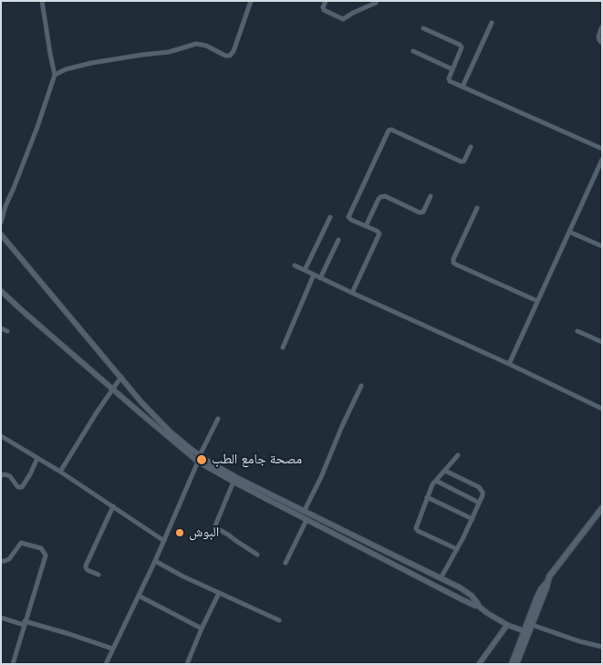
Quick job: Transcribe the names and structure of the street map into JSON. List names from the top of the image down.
{
  "places": ["مصحة جامع الطب", "البوش"]
}
